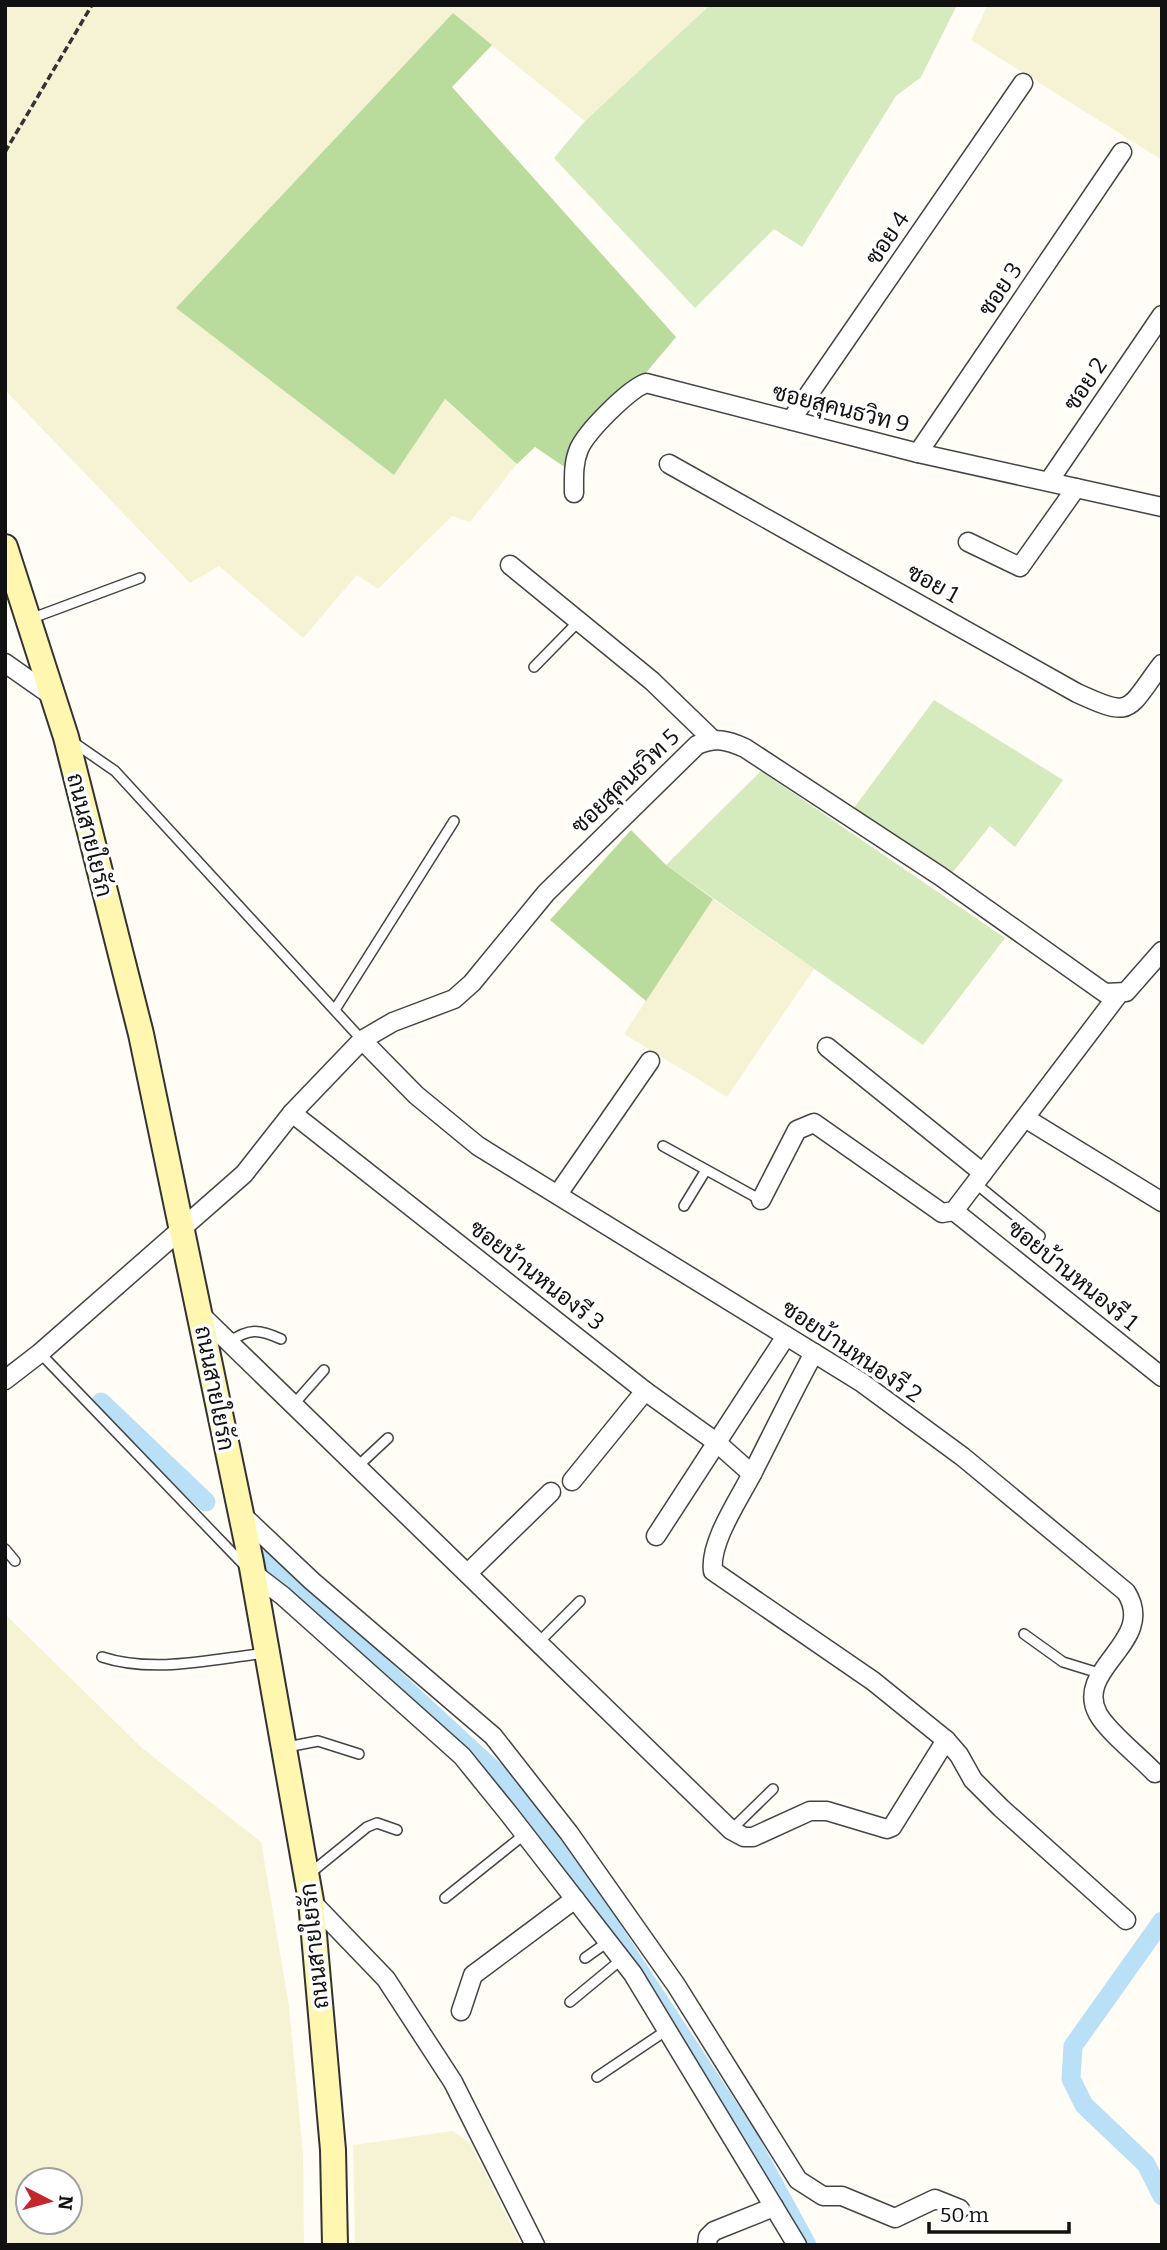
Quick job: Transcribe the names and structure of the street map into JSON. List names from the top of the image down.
{
  "streets": {
    "street": [
      "ซอย 4",
      "ซอย 3",
      "ซอย 2",
      "ซอยสุคนธวิท 9",
      "ซอย 1",
      "ซอยสุคนธวิท 5",
      "ถนนสายใยรัก",
      "ซอยบ้านหนองรี 3",
      "ซอยบ้านหนองรี 1",
      "ซอยบ้านหนองรี 2"
    ]
  },
  "crossings": [
    ["ซอย 4", "ซอยสุคนธวิท 9"],
    ["ซอย 3", "ซอยสุคนธวิท 9"],
    ["ซอย 2", "ซอยสุคนธวิท 9"],
    ["ซอยสุคนธวิท 5", "ถนนสายใยรัก"],
    ["ซอยสุคนธวิท 5", "ซอยบ้านหนองรี 3"],
    ["ซอยสุคนธวิท 5", "ซอยบ้านหนองรี 2"]
  ],
  "scale_bar": "50 m",
  "north": "right"
}
